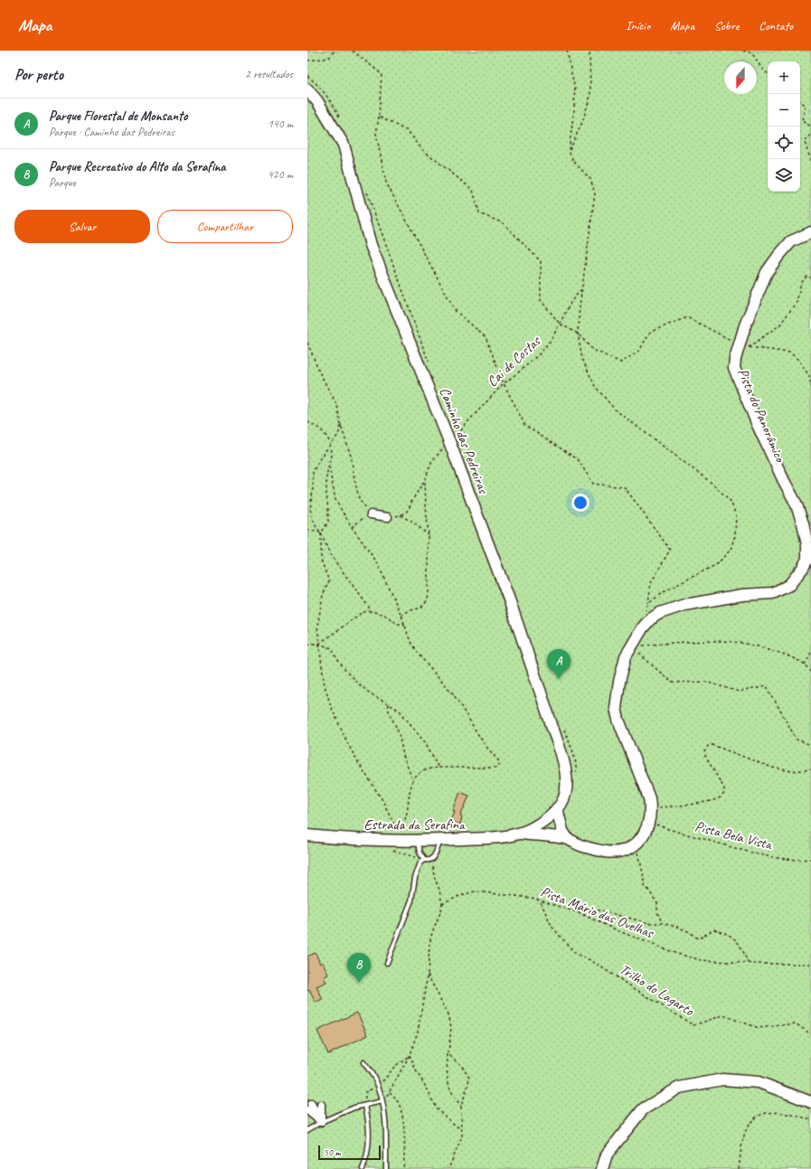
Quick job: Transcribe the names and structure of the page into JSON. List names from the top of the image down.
{
  "streets": {
    "street": ["Caminho das Pedreiras", "Estrada da Serafina"],
    "path": [
      "Cai de Costas",
      "Pista Bela Vista",
      "Pista Mário das Ovelhas",
      "Trilho do Lagarto"
    ]
  },
  "crossings": [
    ["Cai de Costas", "Caminho das Pedreiras"],
    ["Caminho das Pedreiras", "Estrada da Serafina"],
    ["Pista Mário das Ovelhas", "Trilho do Lagarto"]
  ],
  "scale_bar": "50 m",
  "north": "bottom",
  "page": {
    "header": "Mapa",
    "nav": [
      "Início",
      "Mapa",
      "Sobre",
      "Contato"
    ],
    "heading": ["Por perto", "2 resultados"],
    "map_buttons": ["+", "−"],
    "list": [
      {
        "mark": "A",
        "name": "Parque Florestal de Monsanto",
        "note": "Parque · Caminho das Pedreiras",
        "value": "140 m"
      },
      {
        "mark": "B",
        "name": "Parque Recreativo do Alto da Serafina",
        "note": "Parque",
        "value": "420 m"
      }
    ],
    "buttons": ["Salvar", "Compartilhar"],
    "pins": ["A", "B"],
    "scale": "50 m"
  }
}
